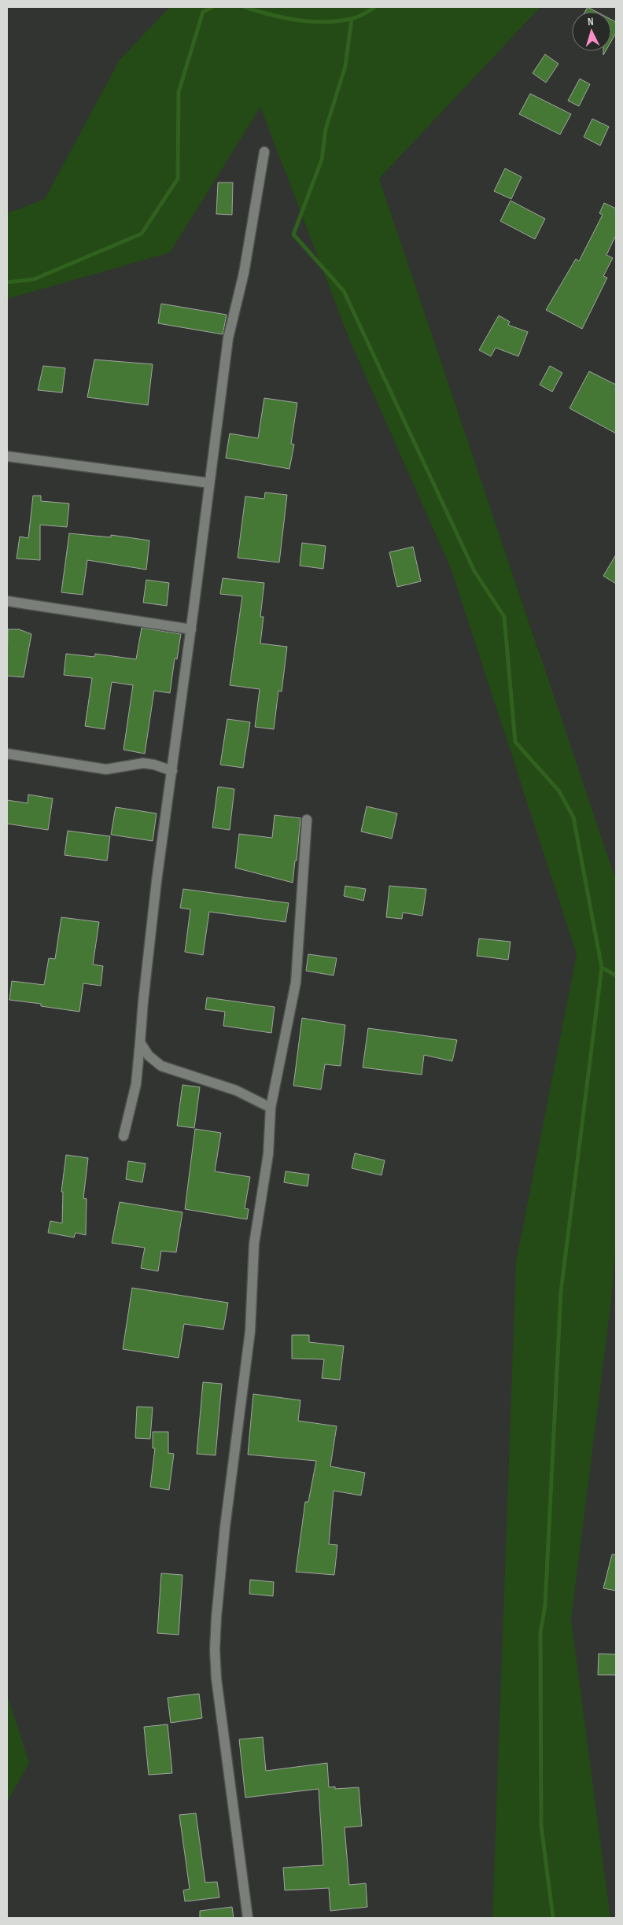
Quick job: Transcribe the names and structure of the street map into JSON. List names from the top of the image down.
{
  "north": "top"
}
